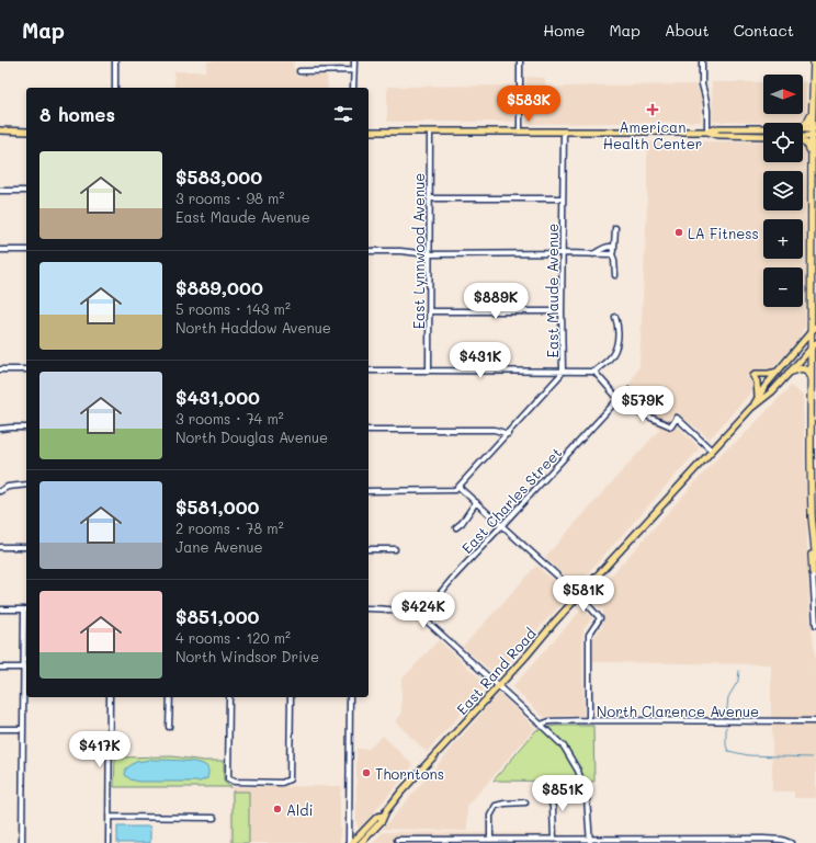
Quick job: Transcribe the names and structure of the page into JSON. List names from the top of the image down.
{
  "streets": {
    "main road": ["East Rand Road"],
    "street": [
      "East Lynnwood Avenue",
      "East Maude Avenue",
      "East Charles Street",
      "North Clarence Avenue"
    ]
  },
  "places": {
    "health": ["American Health Center"],
    "other": ["LA Fitness", "Thorntons", "Aldi"]
  },
  "north": "right",
  "page": {
    "header": "Map",
    "nav": [
      "Home",
      "Map",
      "About",
      "Contact"
    ],
    "map_buttons": ["+", "−"],
    "price": [
      "$583K",
      "$889K",
      "$431K",
      "$579K",
      "$581K",
      "$424K",
      "$417K",
      "$851K"
    ],
    "heading": "8 homes",
    "list": [
      {
        "name": "$583,000",
        "note": "3 rooms · 98 m² · East Maude Avenue"
      },
      {
        "name": "$889,000",
        "note": "5 rooms · 143 m² · North Haddow Avenue"
      },
      {
        "name": "$431,000",
        "note": "3 rooms · 74 m² · North Douglas Avenue"
      },
      {
        "name": "$581,000",
        "note": "2 rooms · 78 m² · Jane Avenue"
      },
      {
        "name": "$851,000",
        "note": "4 rooms · 120 m² · North Windsor Drive"
      }
    ]
  }
}
